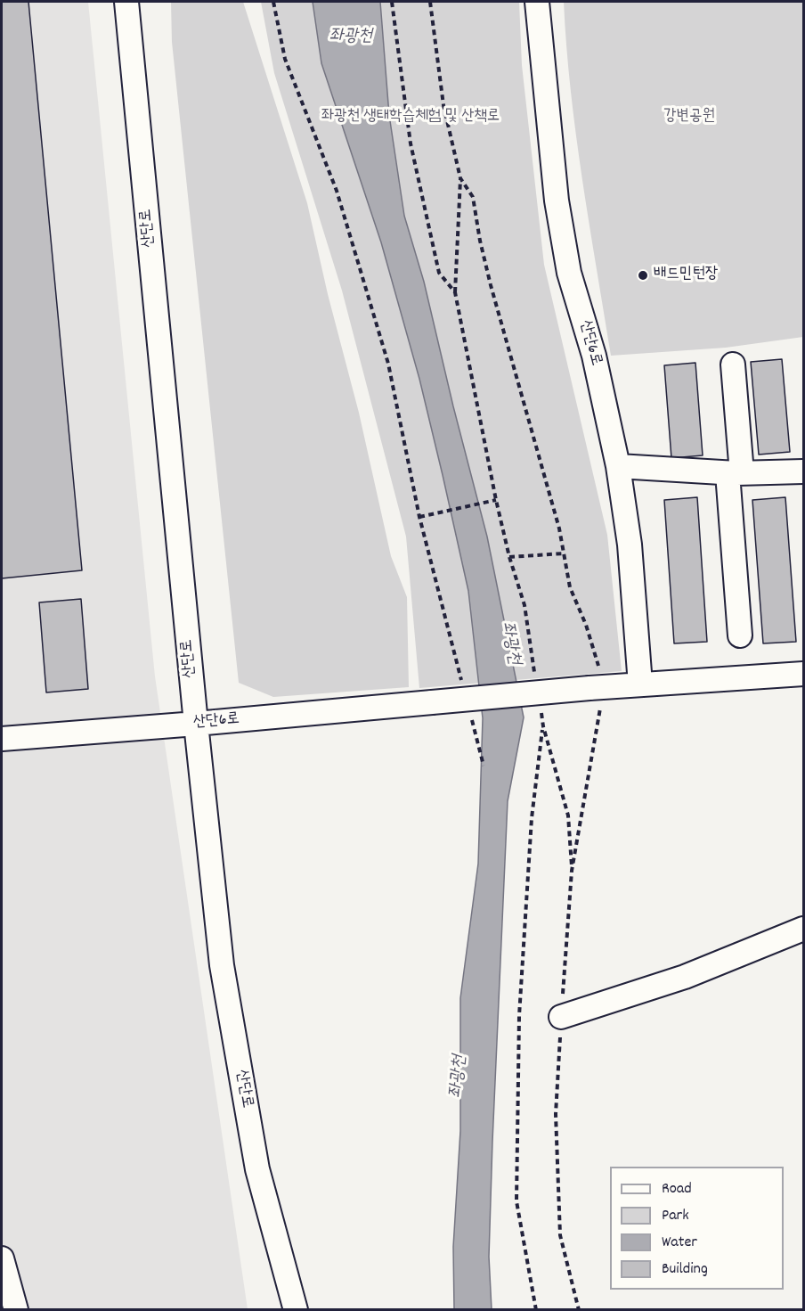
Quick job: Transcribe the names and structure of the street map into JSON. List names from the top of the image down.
{
  "streets": {
    "street": ["산단로", "산단6로"]
  },
  "crossings": [
    ["산단로", "산단6로"]
  ],
  "water": ["좌광천"],
  "parks": ["좌광천 생태학습체험 및 산책로", "강변공원"],
  "places": ["배드민턴장"],
  "legend": [
    "Road",
    "Park",
    "Water",
    "Building"
  ]
}
